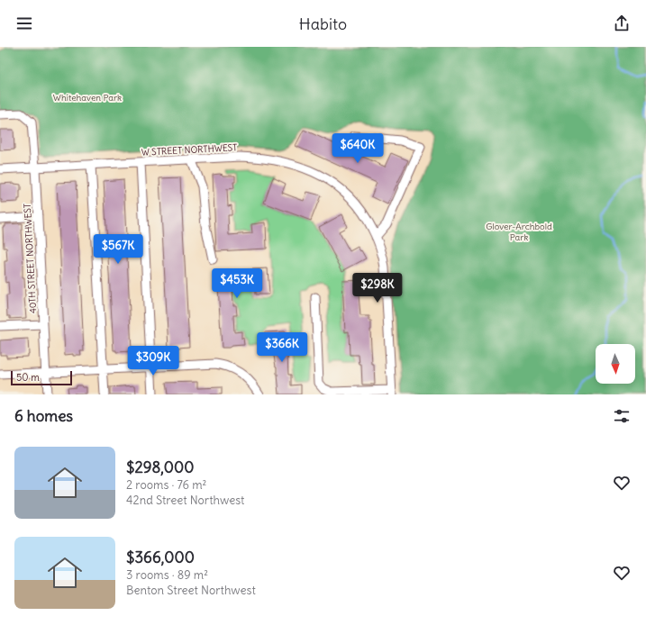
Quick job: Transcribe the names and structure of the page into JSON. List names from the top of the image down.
{
  "streets": {
    "street": ["W STREET NORTHWEST", "40TH STREET NORTHWEST"]
  },
  "crossings": [
    ["W STREET NORTHWEST", "40TH STREET NORTHWEST"]
  ],
  "parks": ["Whitehaven Park", "Glover-Archbold Park"],
  "scale_bar": "50 m",
  "north": "bottom",
  "page": {
    "header": "Habito",
    "price": [
      "$640K",
      "$567K",
      "$453K",
      "$298K",
      "$366K",
      "$309K"
    ],
    "scale": "50 m",
    "heading": "6 homes",
    "list": [
      {
        "name": "$298,000",
        "note": "2 rooms · 76 m² · 42nd Street Northwest"
      },
      {
        "name": "$366,000",
        "note": "3 rooms · 89 m² · Benton Street Northwest"
      }
    ]
  }
}
